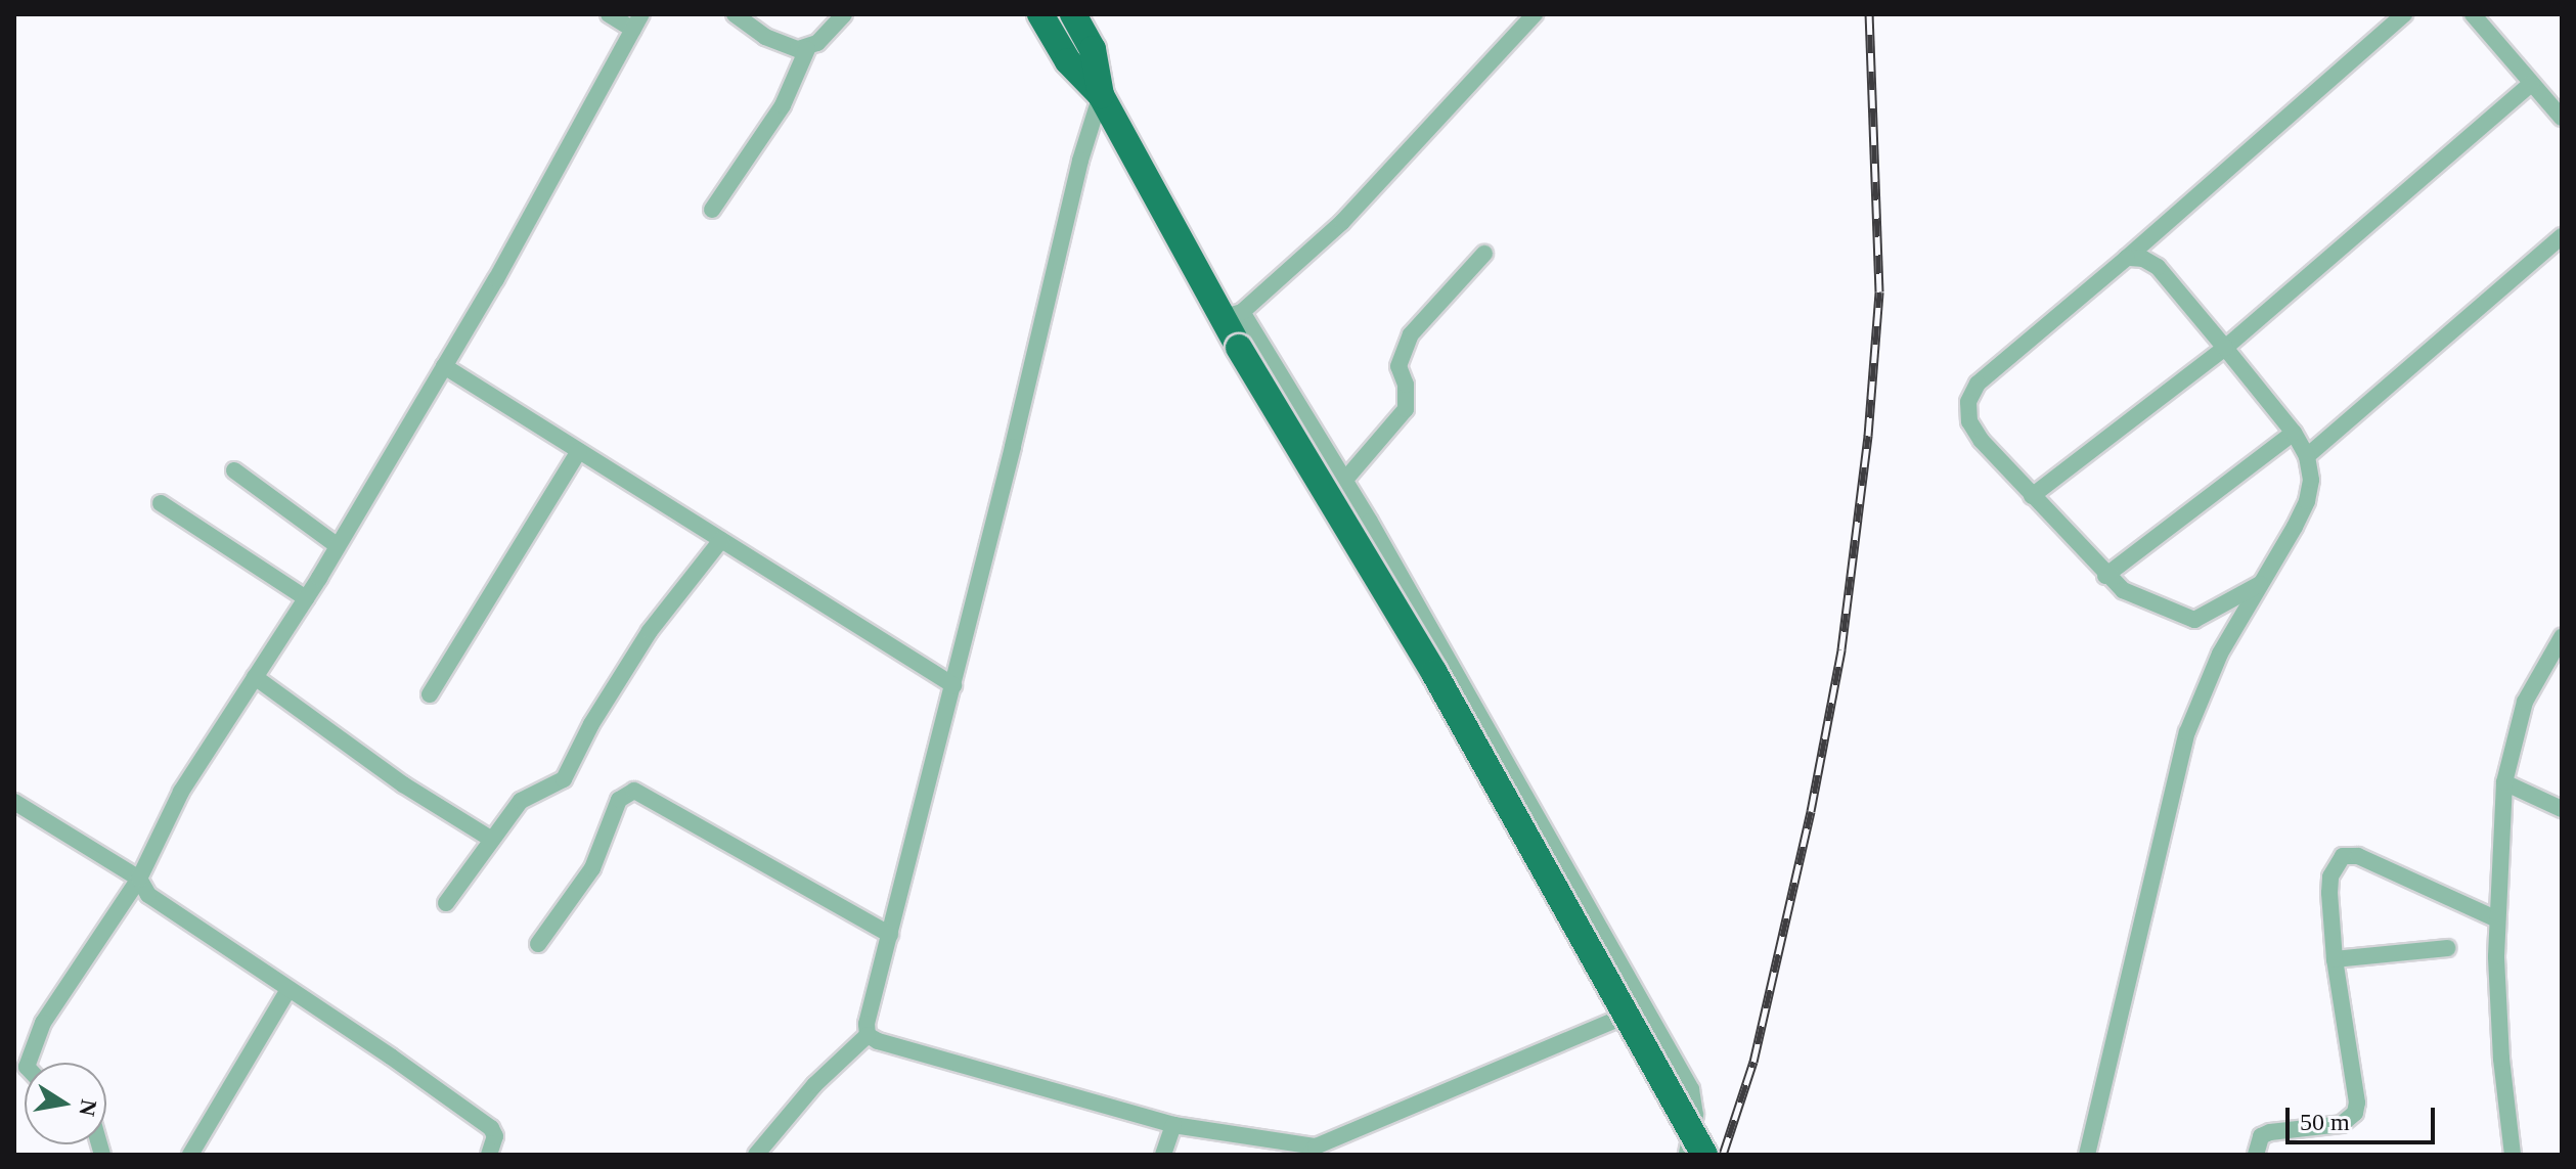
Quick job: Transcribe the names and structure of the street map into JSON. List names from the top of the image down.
{
  "scale_bar": "50 m",
  "north": "right"
}
